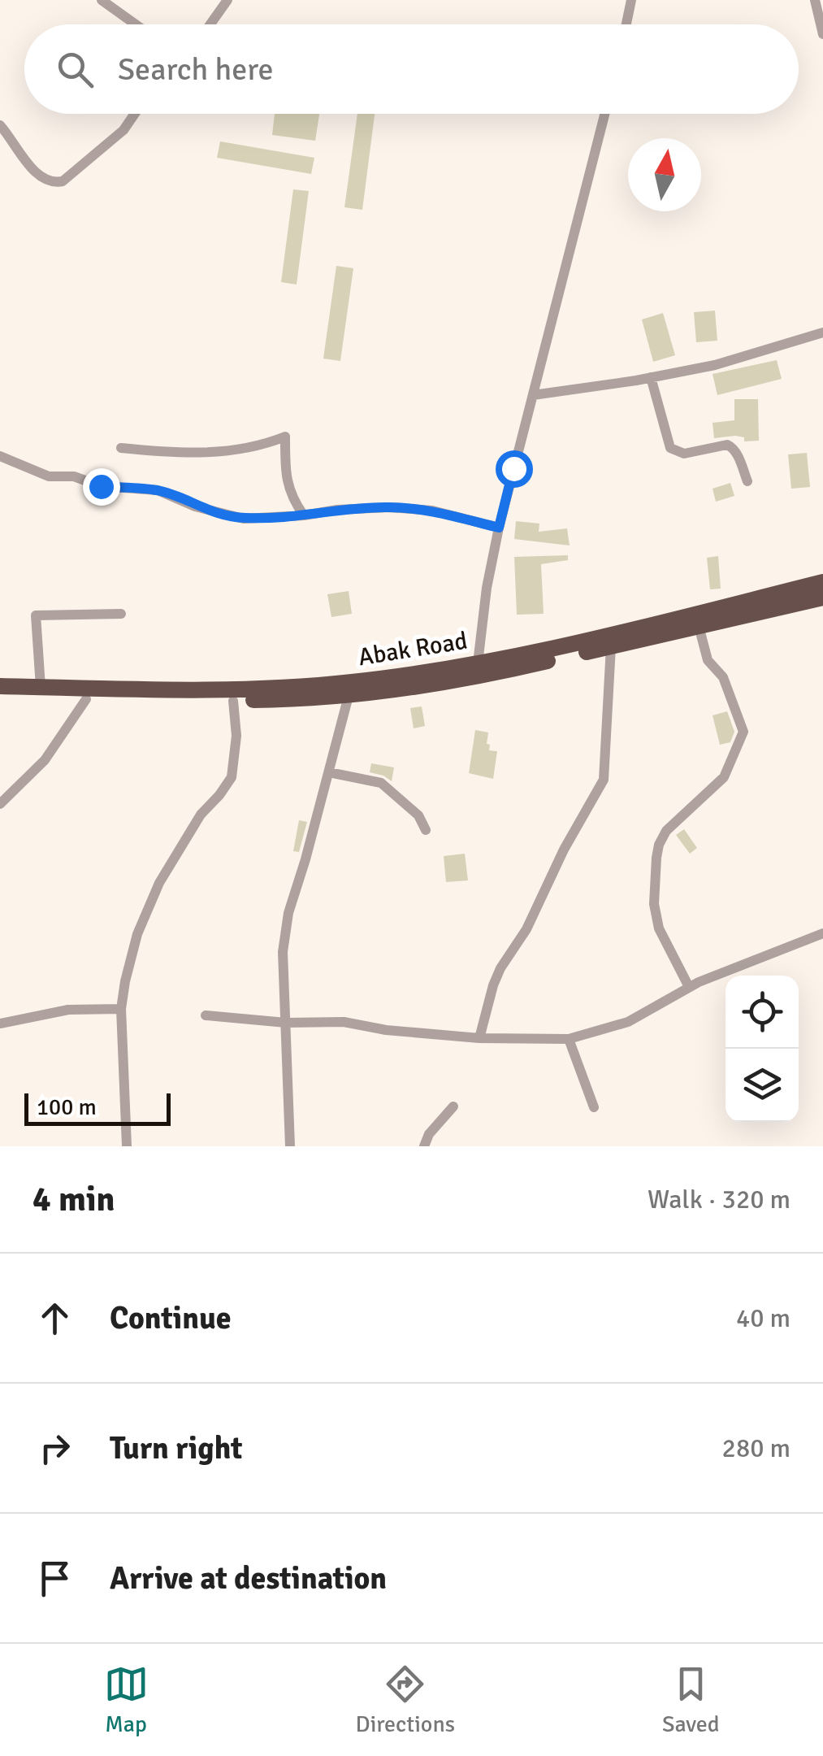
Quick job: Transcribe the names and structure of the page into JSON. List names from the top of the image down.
{
  "streets": {
    "highway": ["Abak Road"]
  },
  "scale_bar": "100 m",
  "north": "top",
  "page": {
    "search": "Search here",
    "scale": "100 m",
    "heading": ["4 min", "Walk · 320 m"],
    "list": [
      ["Continue", "40 m"],
      ["Turn right", "280 m"],
      "Arrive at destination"
    ],
    "nav": ["Map", "Directions", "Saved"]
  }
}
